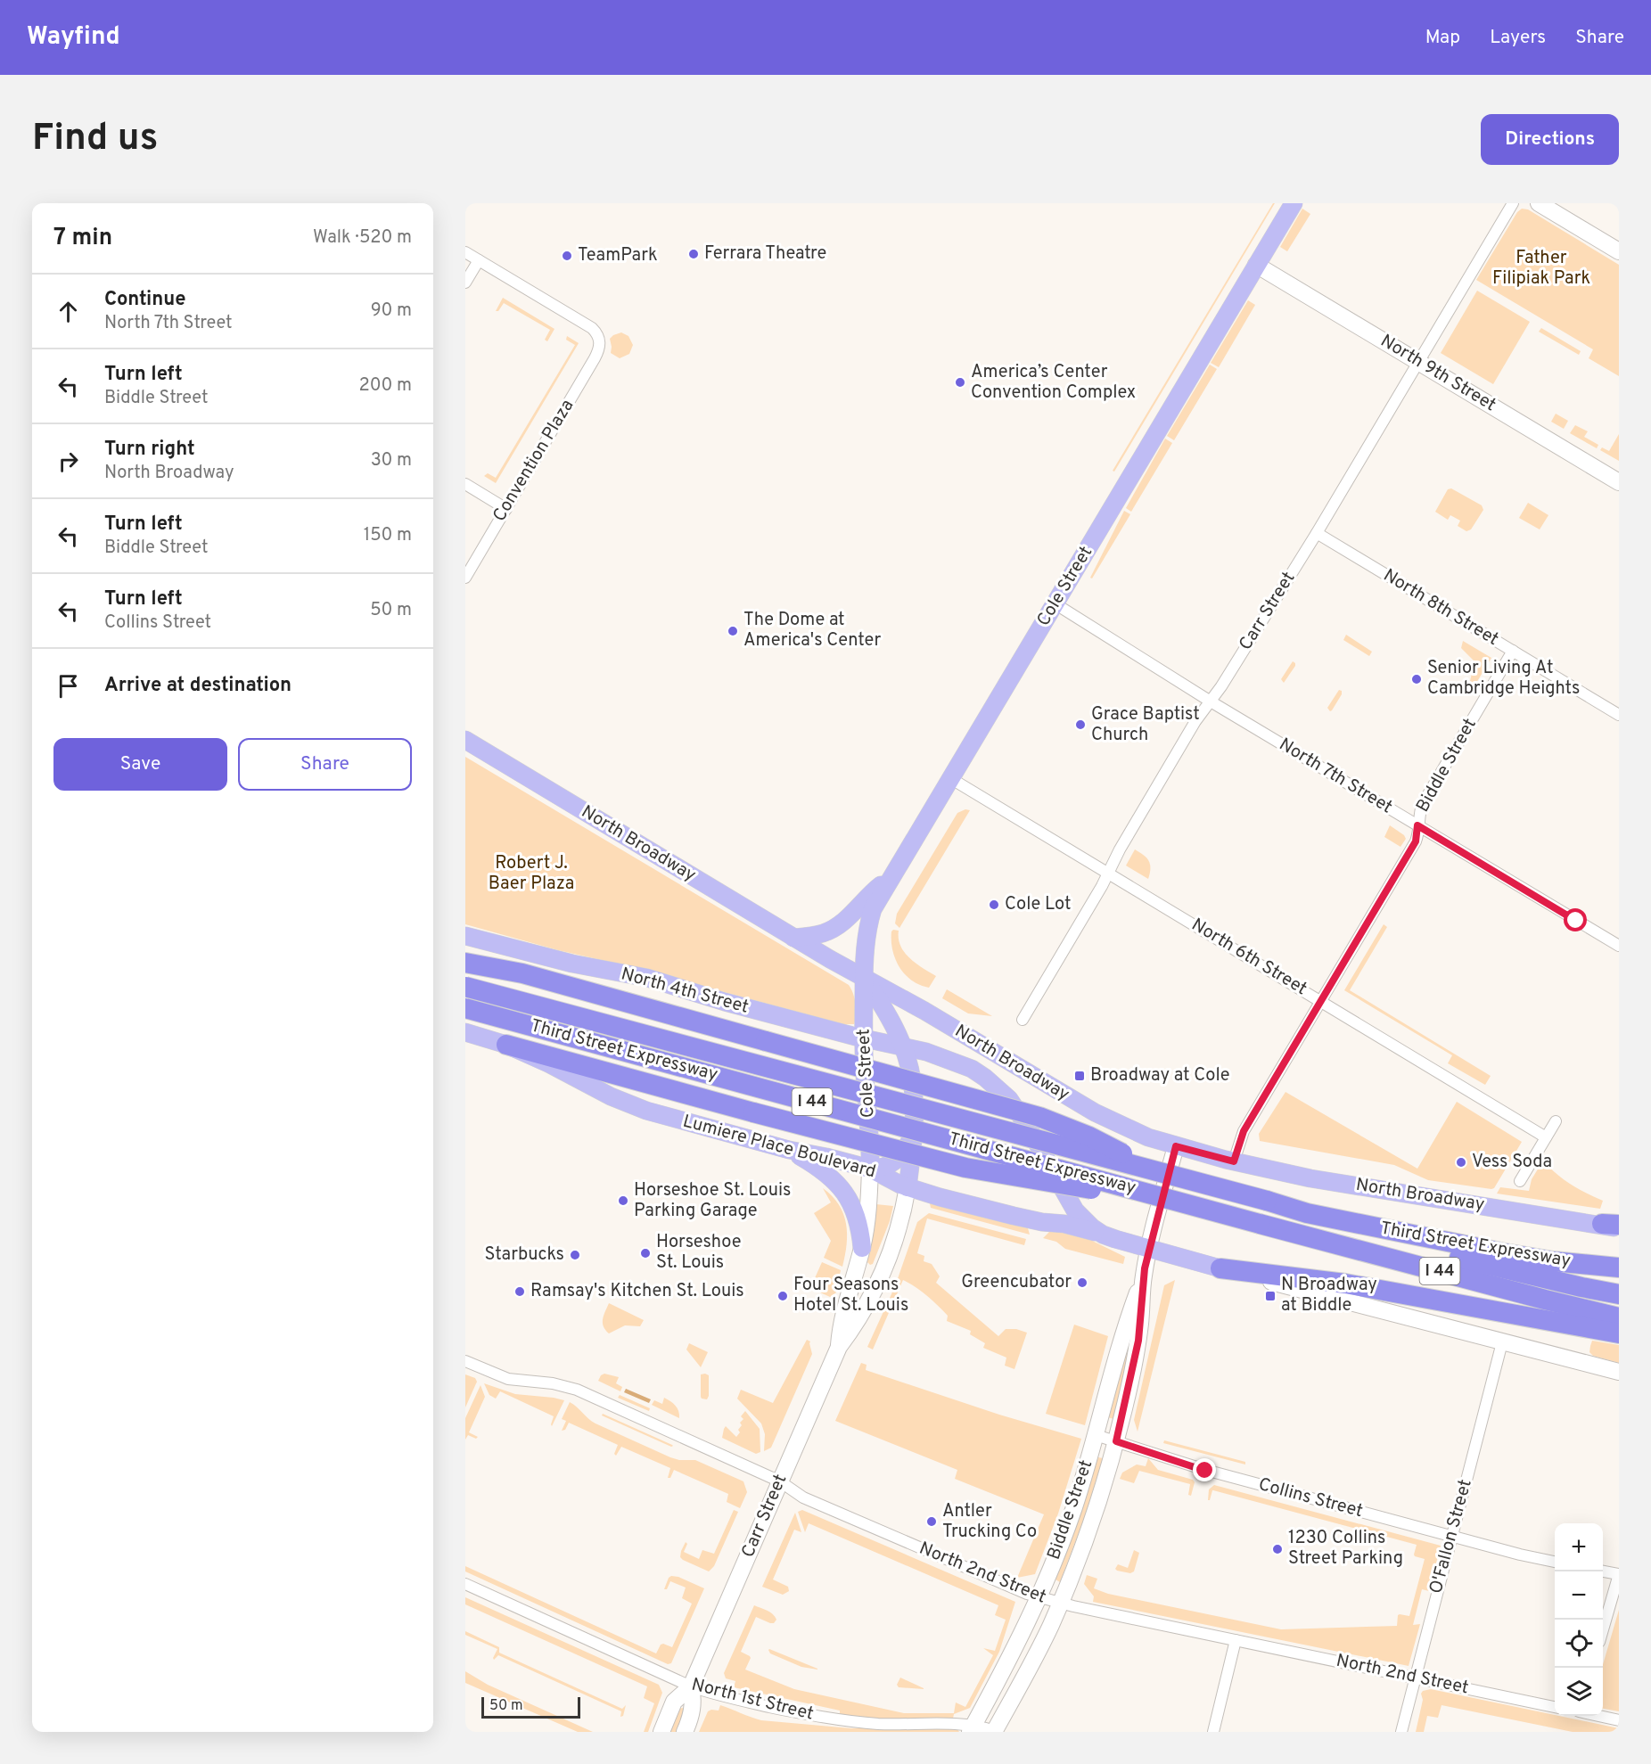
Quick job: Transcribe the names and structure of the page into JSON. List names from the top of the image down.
{
  "streets": {
    "highway": ["Third Street Expressway", "I 44"],
    "main road": [
      "Cole Street",
      "North Broadway",
      "North 4th Street",
      "Lumiere Place Boulevard"
    ],
    "street": [
      "North 9th Street",
      "Convention Plaza",
      "North 8th Street",
      "Carr Street",
      "Biddle Street",
      "North 7th Street",
      "North 6th Street",
      "Collins Street",
      "O'Fallon Street",
      "North 2nd Street",
      "North 1st Street"
    ]
  },
  "crossings": [
    ["North 9th Street", "Cole Street"],
    ["North 9th Street", "Carr Street"],
    ["Cole Street", "Carr Street"],
    ["Cole Street", "North 7th Street"],
    ["Cole Street", "North Broadway"],
    ["Cole Street", "North 6th Street"],
    ["Cole Street", "North 4th Street"],
    ["Cole Street", "Lumiere Place Boulevard"],
    ["North 8th Street", "Carr Street"],
    ["North 8th Street", "Biddle Street"],
    ["Carr Street", "North 7th Street"],
    ["Carr Street", "North 6th Street"],
    ["Carr Street", "Lumiere Place Boulevard"],
    ["Carr Street", "North 2nd Street"],
    ["Carr Street", "North 1st Street"],
    ["Biddle Street", "North 7th Street"],
    ["Biddle Street", "North Broadway"],
    ["Biddle Street", "North 6th Street"],
    ["Biddle Street", "Collins Street"],
    ["Biddle Street", "North 2nd Street"],
    ["Biddle Street", "North 1st Street"],
    ["North Broadway", "North 4th Street"],
    ["North Broadway", "Lumiere Place Boulevard"],
    ["North Broadway", "O'Fallon Street"],
    ["Collins Street", "O'Fallon Street"],
    ["O'Fallon Street", "North 2nd Street"]
  ],
  "parks": ["Father Filipiak Park", "Robert J. Baer Plaza"],
  "places": {
    "other": [
      "Ferrara Theatre",
      "TeamPark",
      "America’s Center Convention Complex",
      "The Dome at America's Center",
      "Senior Living At Cambridge Heights",
      "Grace Baptist Church",
      "Cole Lot",
      "Vess Soda",
      "Horseshoe St. Louis Parking Garage",
      "Horseshoe St. Louis",
      "Starbucks",
      "Greencubator",
      "Ramsay's Kitchen St. Louis",
      "Four Seasons Hotel St. Louis",
      "Antler Trucking Co",
      "1230 Collins Street Parking"
    ],
    "transit": ["Broadway at Cole", "N Broadway at Biddle"]
  },
  "scale_bar": "50 m",
  "page": {
    "header": "Wayfind",
    "nav": ["Map", "Layers", "Share"],
    "buttons": [
      "Directions",
      ["Save", "Share"]
    ],
    "title": "Find us",
    "heading": ["7 min", "Walk · 520 m"],
    "list": [
      ["Continue", "North 7th Street", "90 m"],
      ["Turn left", "Biddle Street", "200 m"],
      ["Turn right", "North Broadway", "30 m"],
      ["Turn left", "Biddle Street", "150 m"],
      ["Turn left", "Collins Street", "50 m"],
      "Arrive at destination"
    ],
    "map_buttons": ["+", "−"],
    "scale": "50 m"
  }
}
